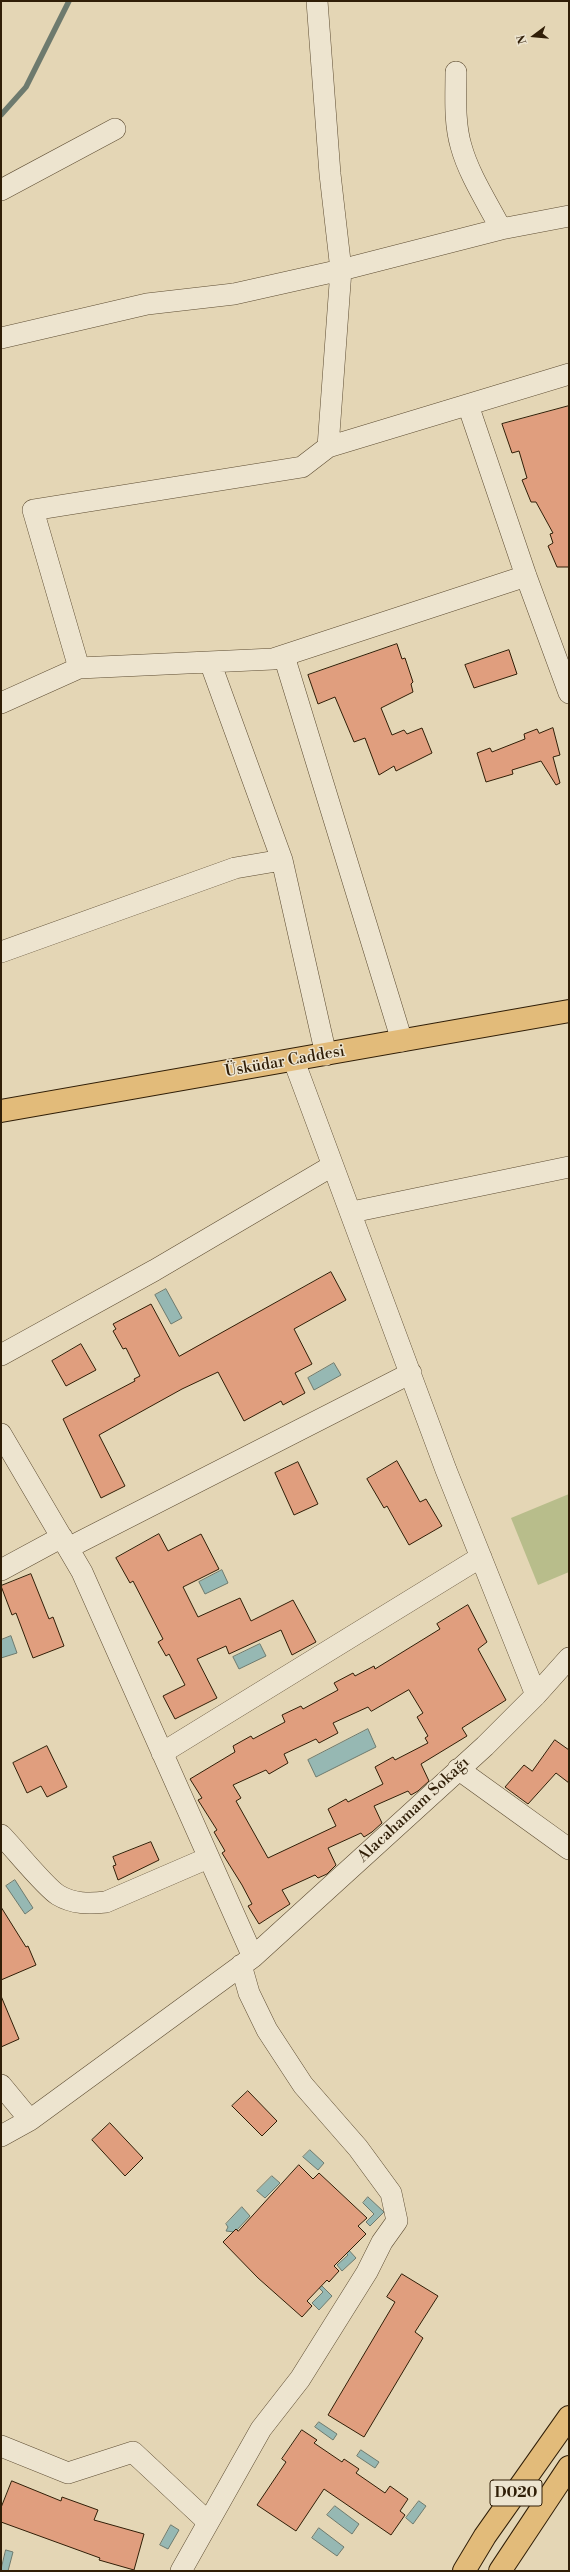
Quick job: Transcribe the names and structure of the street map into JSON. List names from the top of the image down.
{
  "streets": {
    "main road": ["Üsküdar Caddesi", "D020"],
    "street": ["Alacahamam Sokağı"]
  },
  "north": "left"
}
